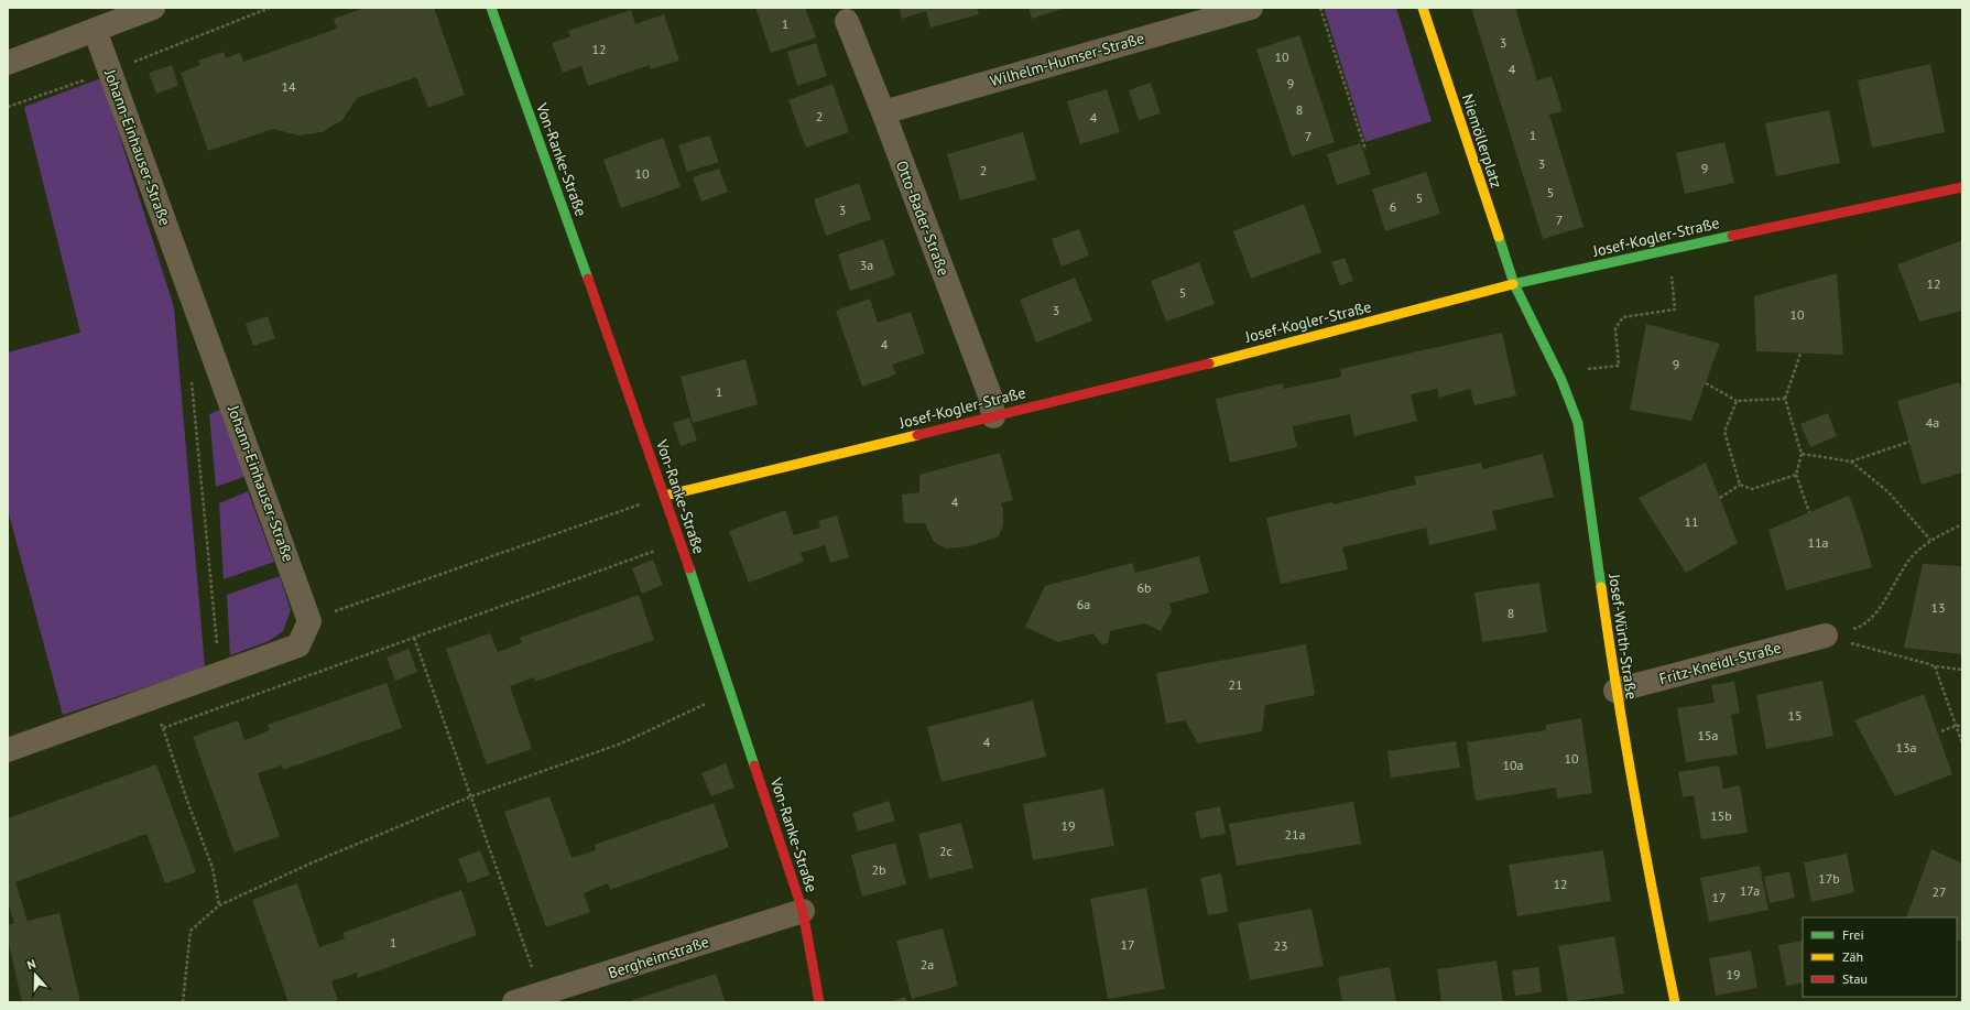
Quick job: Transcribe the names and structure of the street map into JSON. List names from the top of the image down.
{
  "streets": {
    "street": [
      "Wilhelm-Humser-Straße",
      "Niemöllerplatz",
      "Johann-Einhauser-Straße",
      "Von-Ranke-Straße",
      "Otto-Bader-Straße",
      "Josef-Kogler-Straße",
      "Josef-Würth-Straße",
      "Fritz-Kneidl-Straße",
      "Bergheimstraße"
    ]
  },
  "crossings": [
    ["Wilhelm-Humser-Straße", "Otto-Bader-Straße"],
    ["Niemöllerplatz", "Josef-Kogler-Straße"],
    ["Niemöllerplatz", "Josef-Würth-Straße"],
    ["Von-Ranke-Straße", "Josef-Kogler-Straße"],
    ["Von-Ranke-Straße", "Bergheimstraße"],
    ["Otto-Bader-Straße", "Josef-Kogler-Straße"],
    ["Josef-Kogler-Straße", "Josef-Würth-Straße"],
    ["Josef-Würth-Straße", "Fritz-Kneidl-Straße"]
  ],
  "house_numbers": [
    "1",
    "3",
    "12",
    "10",
    "4",
    "9",
    "14",
    "8",
    "2",
    "4",
    "1",
    "7",
    "3",
    "9",
    "2",
    "10",
    "5",
    "5",
    "6",
    "3",
    "7",
    "3a",
    "12",
    "5",
    "3",
    "10",
    "4",
    "9",
    "1",
    "4a",
    "4",
    "11",
    "11a",
    "6b",
    "6a",
    "13",
    "8",
    "21",
    "15",
    "15a",
    "4",
    "13a",
    "10",
    "10a",
    "15b",
    "19",
    "21a",
    "2c",
    "2b",
    "17b",
    "12",
    "17a",
    "27",
    "17",
    "1",
    "17",
    "23",
    "2a",
    "19"
  ],
  "legend": ["Frei", "Zäh", "Stau"],
  "north": "top"
}
